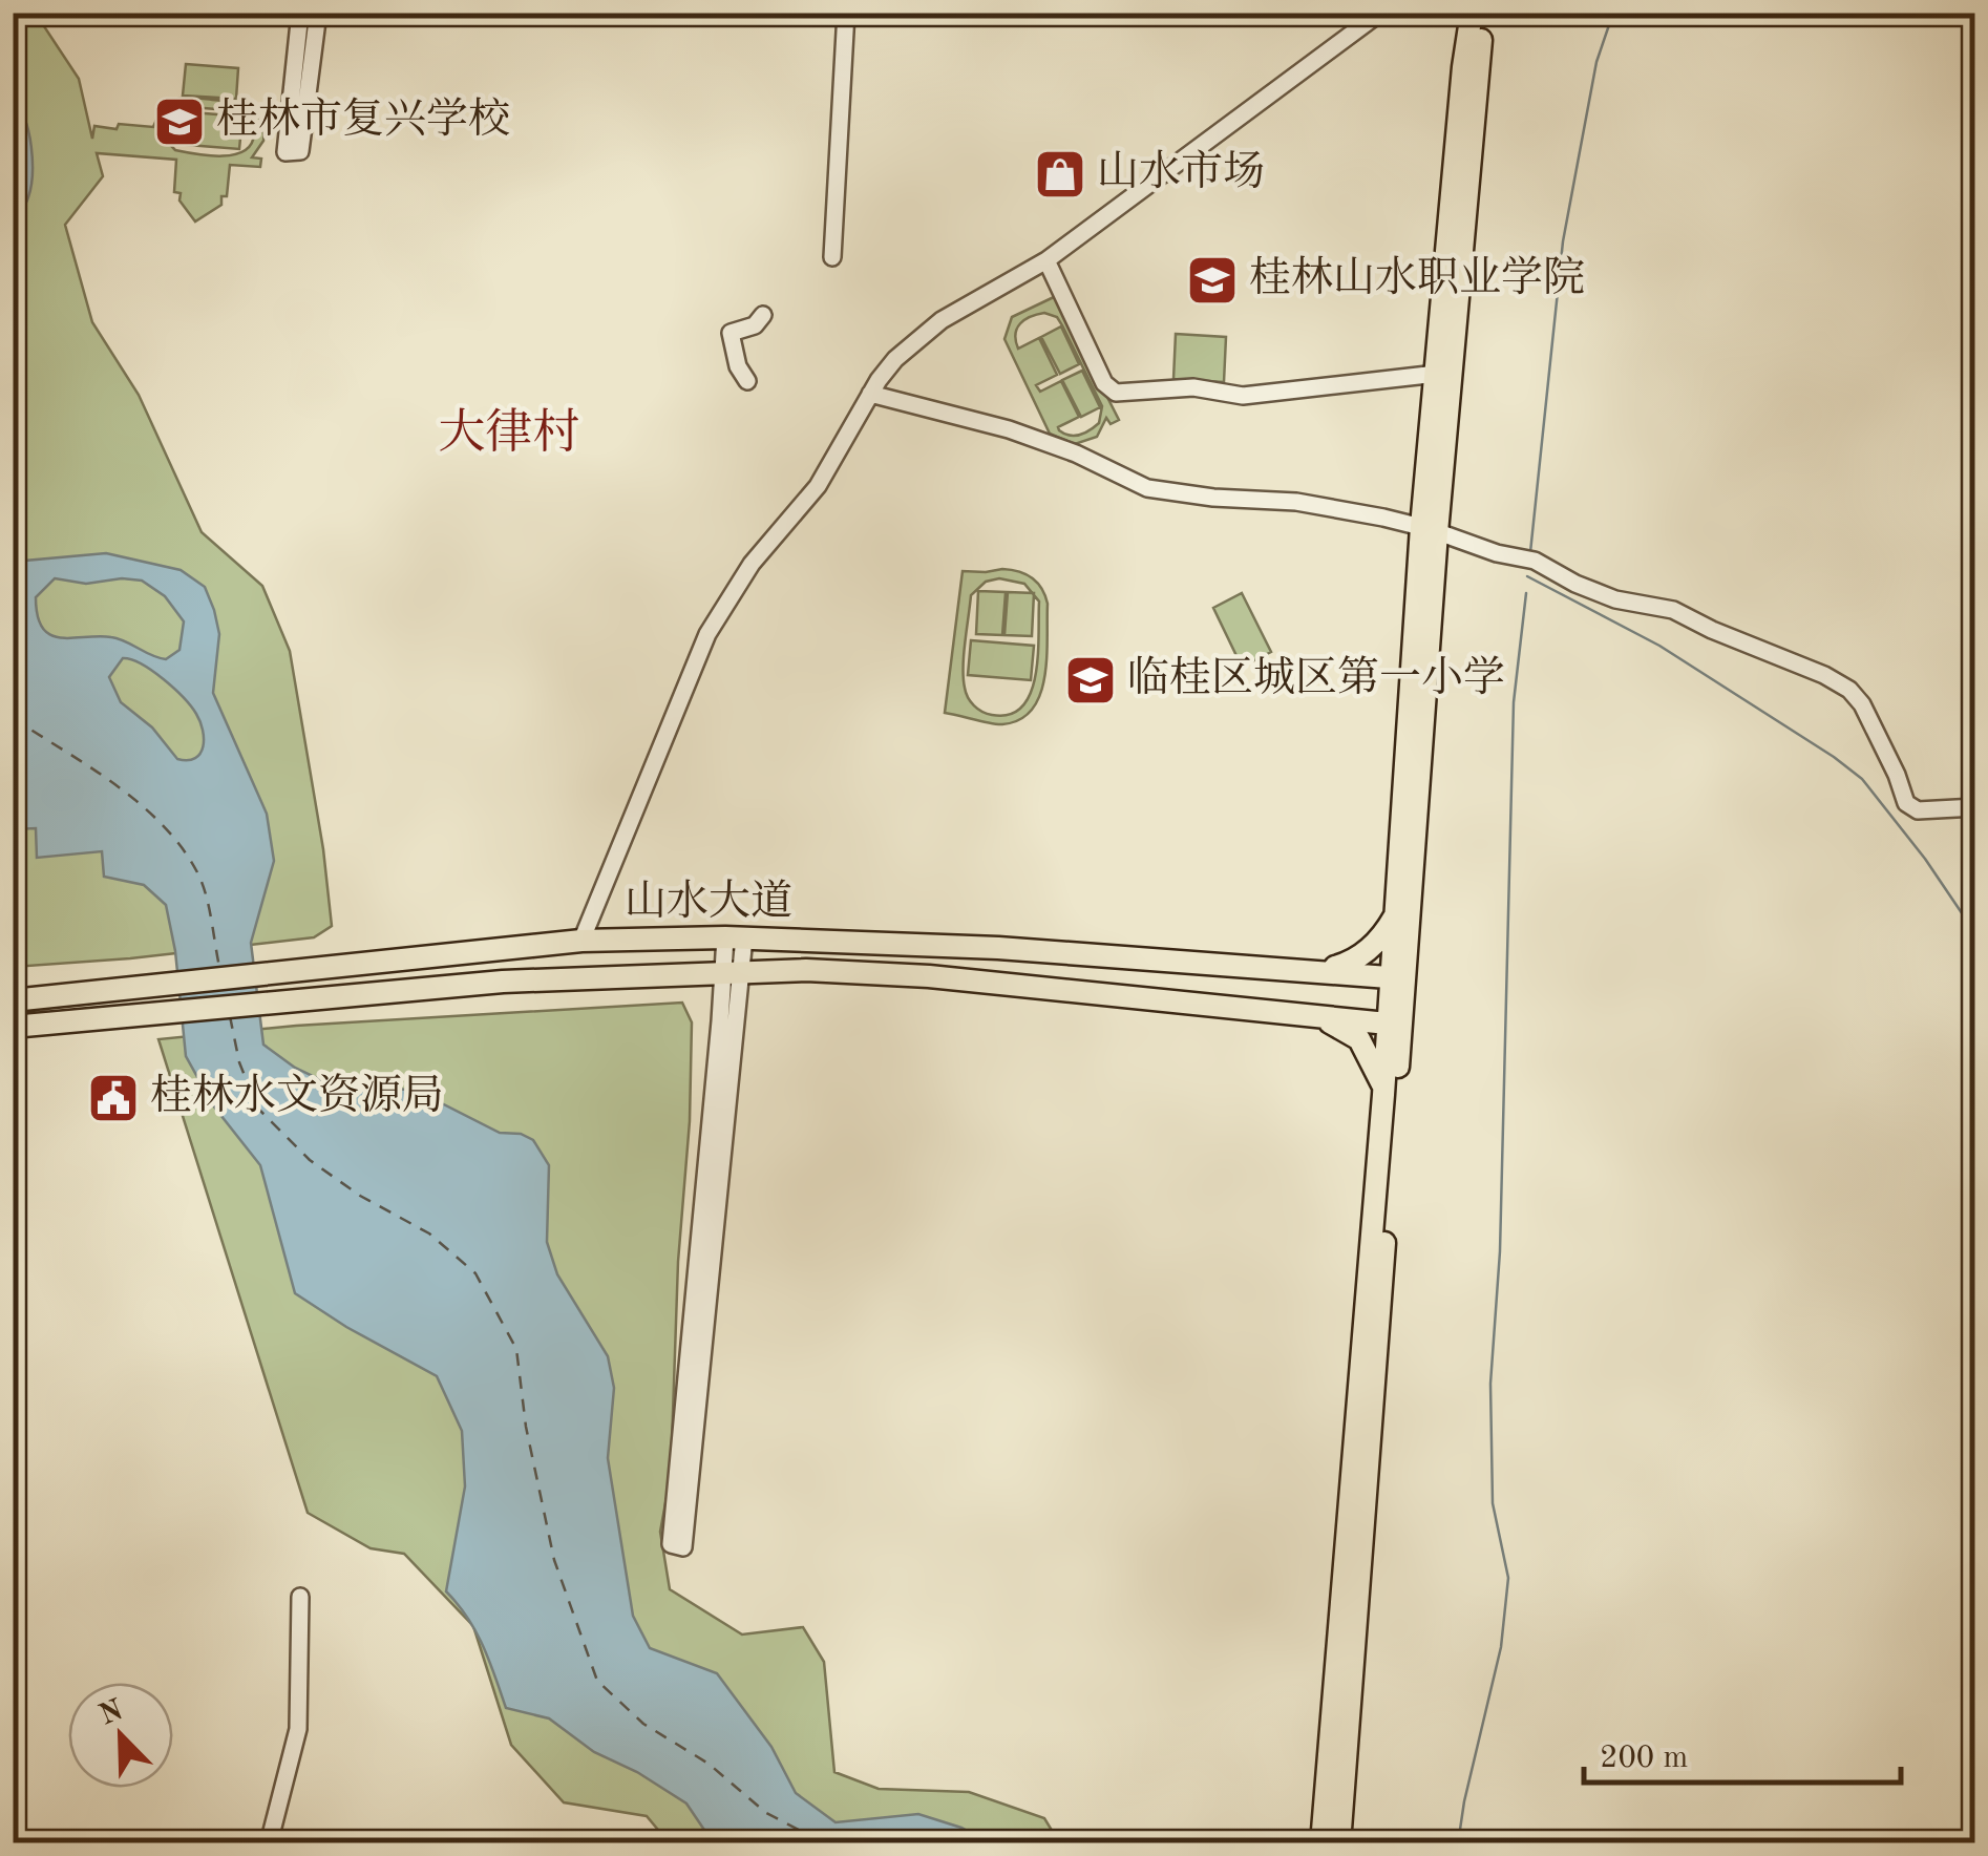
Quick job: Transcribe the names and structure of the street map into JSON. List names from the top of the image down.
{
  "streets": {
    "main road": ["山水大道"]
  },
  "districts": ["大律村"],
  "places": {
    "school or university": ["桂林市复兴学校", "桂林山水职业学院", "临桂区城区第一小学"],
    "shop": ["山水市场"],
    "public building": ["桂林水文资源局"]
  },
  "scale_bar": "200 m",
  "north": "top left"
}
